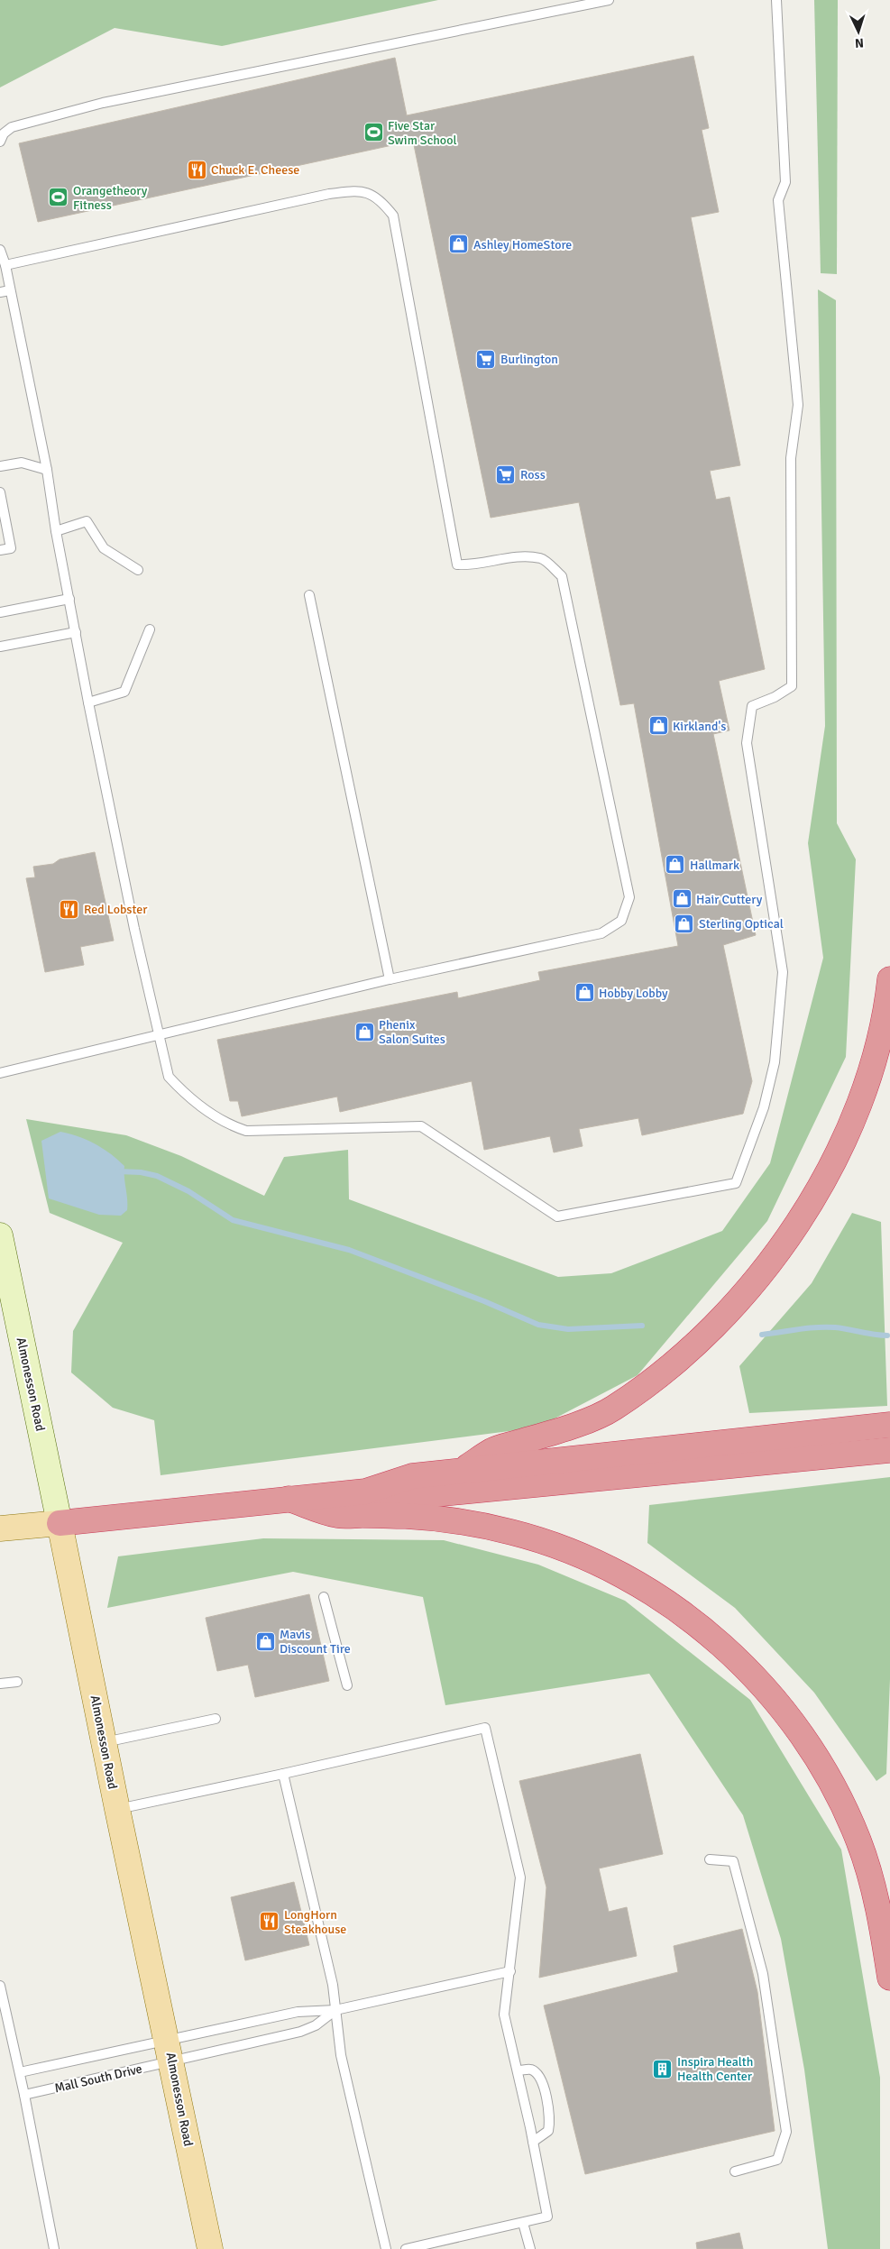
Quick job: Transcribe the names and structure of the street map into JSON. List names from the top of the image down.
{
  "streets": {
    "main road": ["Almonesson Road"],
    "lane": ["Mall South Drive"]
  },
  "crossings": [
    ["Almonesson Road", "Mall South Drive"]
  ],
  "places": {
    "sports": ["Five Star Swim School", "Orangetheory Fitness"],
    "restaurant": ["Chuck E. Cheese", "Red Lobster", "LongHorn Steakhouse"],
    "shop": [
      "Ashley HomeStore",
      "Kirkland's",
      "Hallmark",
      "Hair Cuttery",
      "Sterling Optical",
      "Hobby Lobby",
      "Phenix Salon Suites",
      "Mavis Discount Tire"
    ],
    "supermarket": ["Burlington", "Ross"],
    "building": ["Inspira Health Health Center"]
  },
  "north": "bottom"
}
